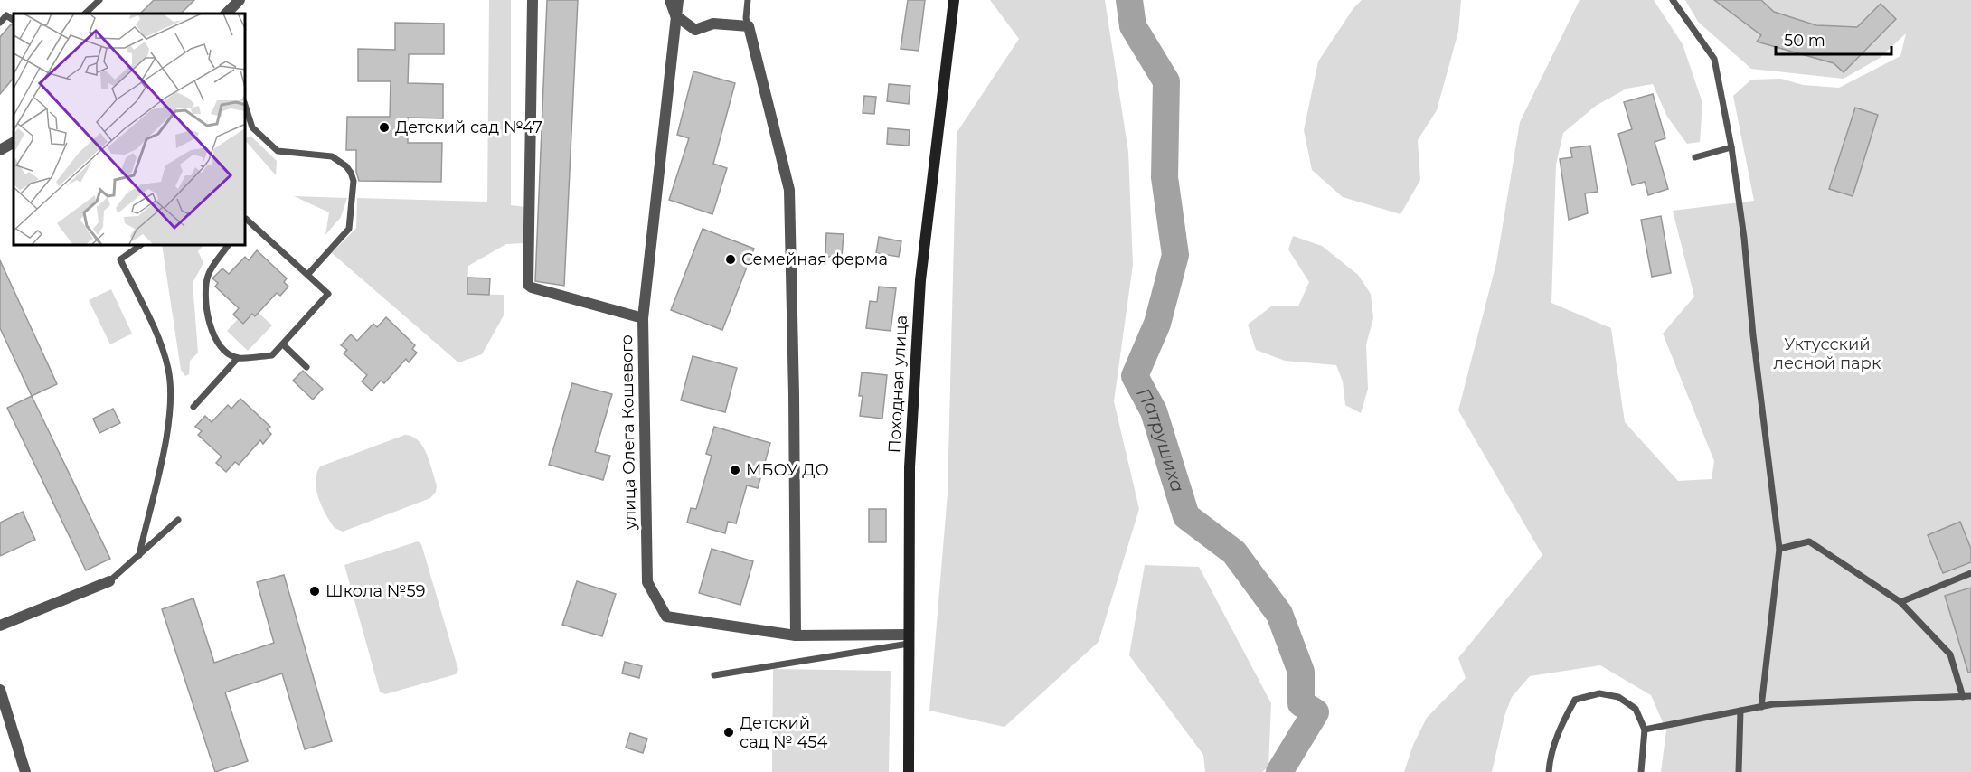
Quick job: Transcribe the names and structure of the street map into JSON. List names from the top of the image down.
{
  "streets": {
    "main road": ["Походная улица"],
    "street": ["улица Олега Кошевого"]
  },
  "crossings": [
    ["Походная улица", "улица Олега Кошевого"]
  ],
  "water": ["Патрушиха"],
  "parks": ["Уктусский лесной парк"],
  "places": [
    "Детский сад №47",
    "Семейная ферма",
    "МБОУ ДО",
    "Школа №59",
    "Детский сад № 454"
  ],
  "scale_bar": "50 m"
}
